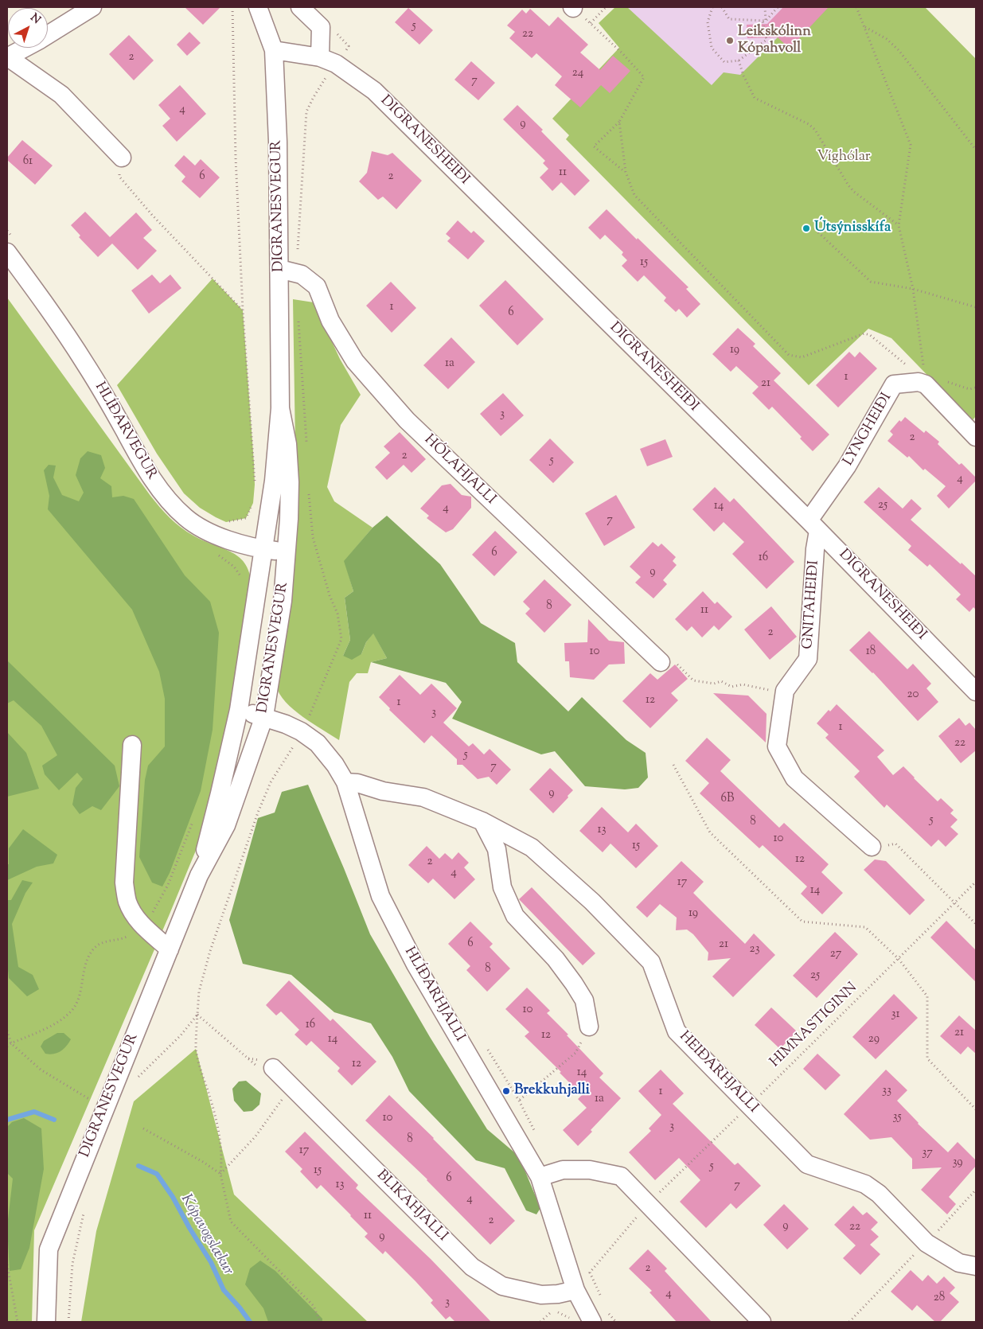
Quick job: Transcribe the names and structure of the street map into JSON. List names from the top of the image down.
{
  "streets": {
    "street": [
      "DIGRANESHEIÐI",
      "DIGRANESVEGUR",
      "LYNGHEIÐI",
      "HLÍÐARVEGUR",
      "HÓLAHJALLI",
      "GNITAHEIÐI",
      "HLÍÐARHJALLI",
      "HEIÐARHJALLI",
      "BLIKAHJALLI"
    ],
    "path": ["HIMNASTIGINN"]
  },
  "crossings": [
    ["DIGRANESHEIÐI", "DIGRANESVEGUR"],
    ["DIGRANESHEIÐI", "LYNGHEIÐI"],
    ["DIGRANESHEIÐI", "GNITAHEIÐI"],
    ["DIGRANESVEGUR", "HLÍÐARVEGUR"],
    ["DIGRANESVEGUR", "HÓLAHJALLI"],
    ["DIGRANESVEGUR", "HLÍÐARHJALLI"],
    ["LYNGHEIÐI", "GNITAHEIÐI"],
    ["HLÍÐARHJALLI", "HEIÐARHJALLI"],
    ["HLÍÐARHJALLI", "BLIKAHJALLI"],
    ["HIMNASTIGINN", "HEIÐARHJALLI"]
  ],
  "water": ["Kópavogslækur"],
  "parks": ["Víghólar"],
  "places": ["Leikskólinn Kópahvoll", "Útsýnisskífa", "Brekkuhjalli"],
  "house_numbers": [
    "5",
    "22",
    "2",
    "24",
    "7",
    "4",
    "9",
    "61",
    "11",
    "6",
    "2",
    "15",
    "1",
    "6",
    "19",
    "1a",
    "1",
    "21",
    "3",
    "2",
    "2",
    "5",
    "4",
    "25",
    "14",
    "4",
    "7",
    "6",
    "16",
    "9",
    "8",
    "11",
    "2",
    "10",
    "18",
    "20",
    "12",
    "1",
    "3",
    "1",
    "22",
    "5",
    "7",
    "9",
    "6B",
    "5",
    "8",
    "13",
    "10",
    "15",
    "12",
    "2",
    "4",
    "17",
    "14",
    "19",
    "6",
    "21",
    "23",
    "27",
    "8",
    "25",
    "10",
    "31",
    "16",
    "21",
    "12",
    "14",
    "29",
    "12",
    "14",
    "33",
    "1",
    "1a",
    "35",
    "10",
    "3",
    "8",
    "17",
    "37",
    "39",
    "5",
    "15",
    "6",
    "13",
    "7",
    "4",
    "11",
    "2",
    "9",
    "22",
    "9",
    "2",
    "4",
    "28",
    "3"
  ],
  "north": "top right"
}
